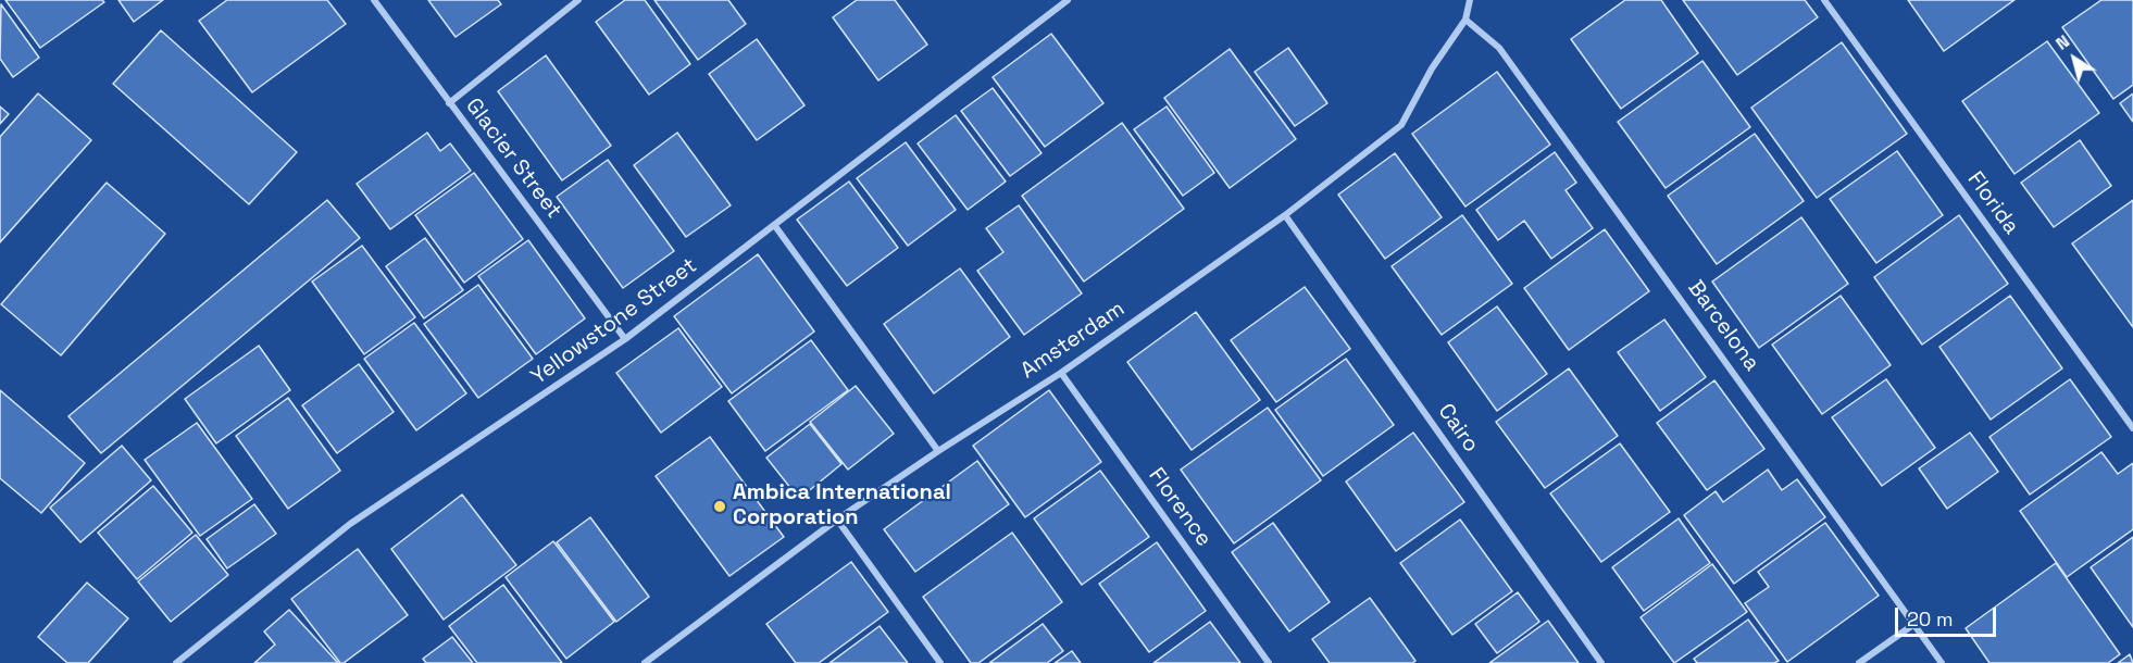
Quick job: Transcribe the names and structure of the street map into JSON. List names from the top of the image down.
{
  "streets": {
    "street": [
      "Glacier Street",
      "Florida",
      "Yellowstone Street",
      "Barcelona",
      "Amsterdam",
      "Cairo",
      "Florence"
    ]
  },
  "crossings": [
    ["Glacier Street", "Yellowstone Street"],
    ["Barcelona", "Amsterdam"],
    ["Amsterdam", "Cairo"],
    ["Amsterdam", "Florence"]
  ],
  "places": ["Ambica International Corporation"],
  "scale_bar": "20 m",
  "north": "top left"
}
